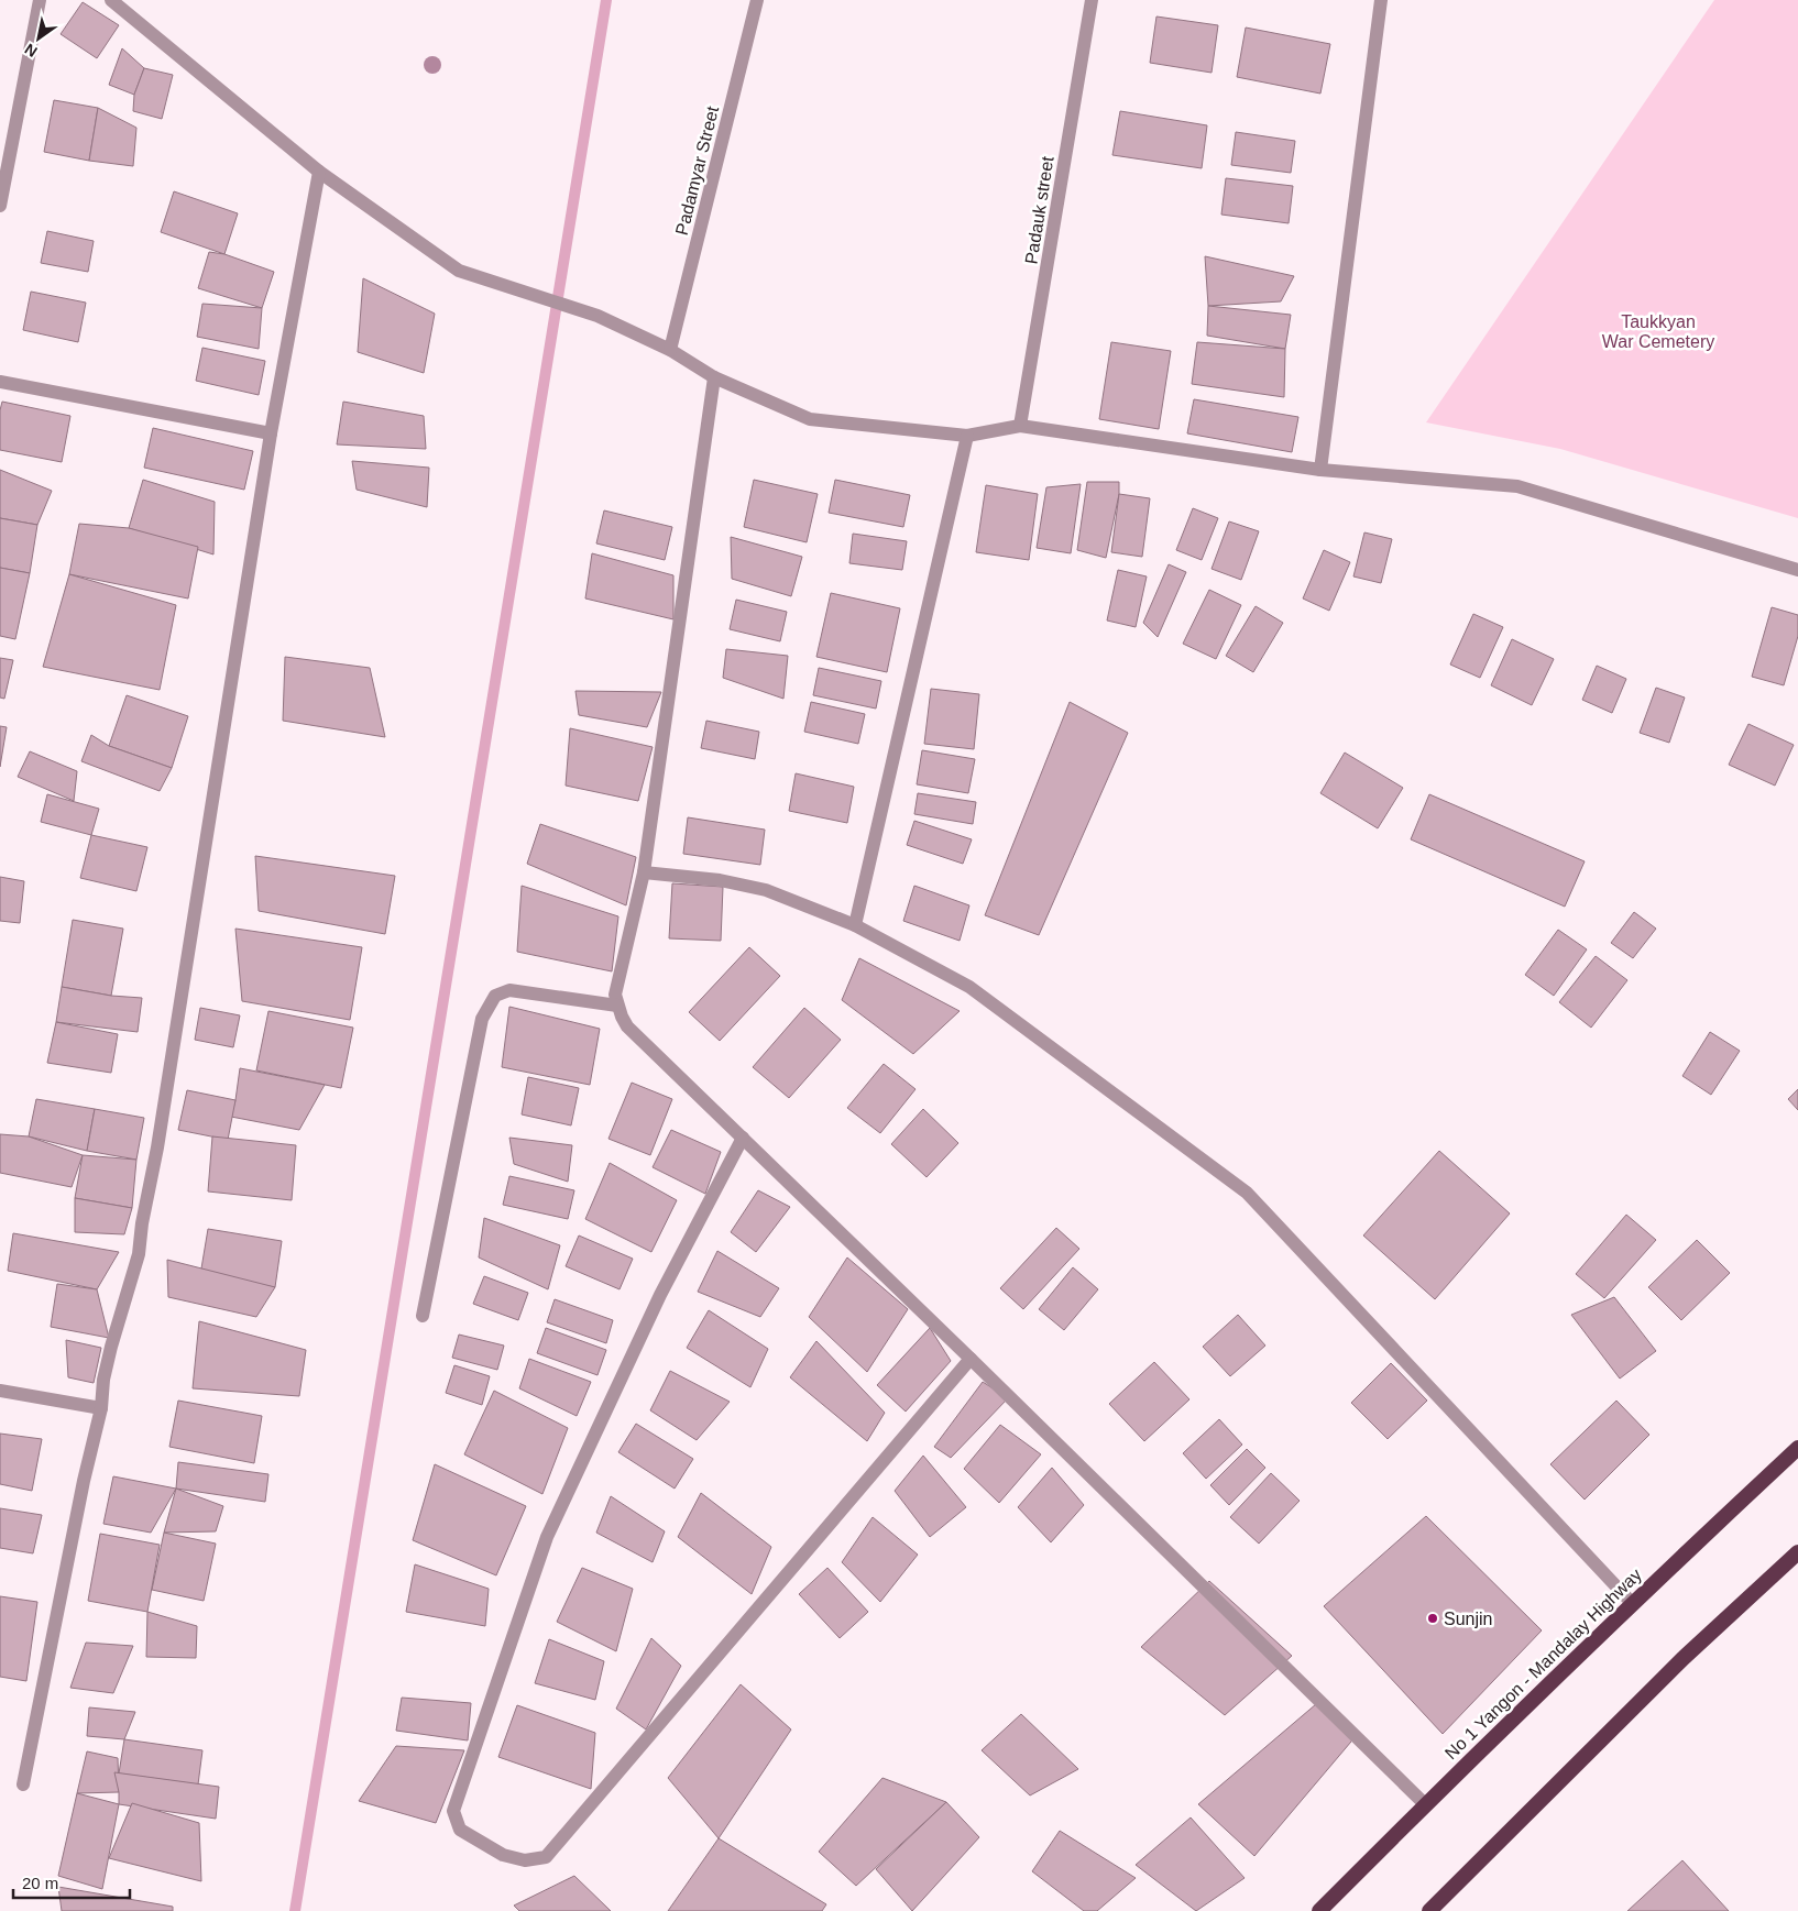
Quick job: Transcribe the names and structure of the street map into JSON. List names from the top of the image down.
{
  "streets": {
    "highway": ["No 1 Yangon - Mandalay Highway"],
    "street": ["Padamyar Street", "Padauk street"]
  },
  "parks": ["Taukkyan War Cemetery"],
  "places": ["Sunjin"],
  "scale_bar": "20 m",
  "north": "bottom left"
}
